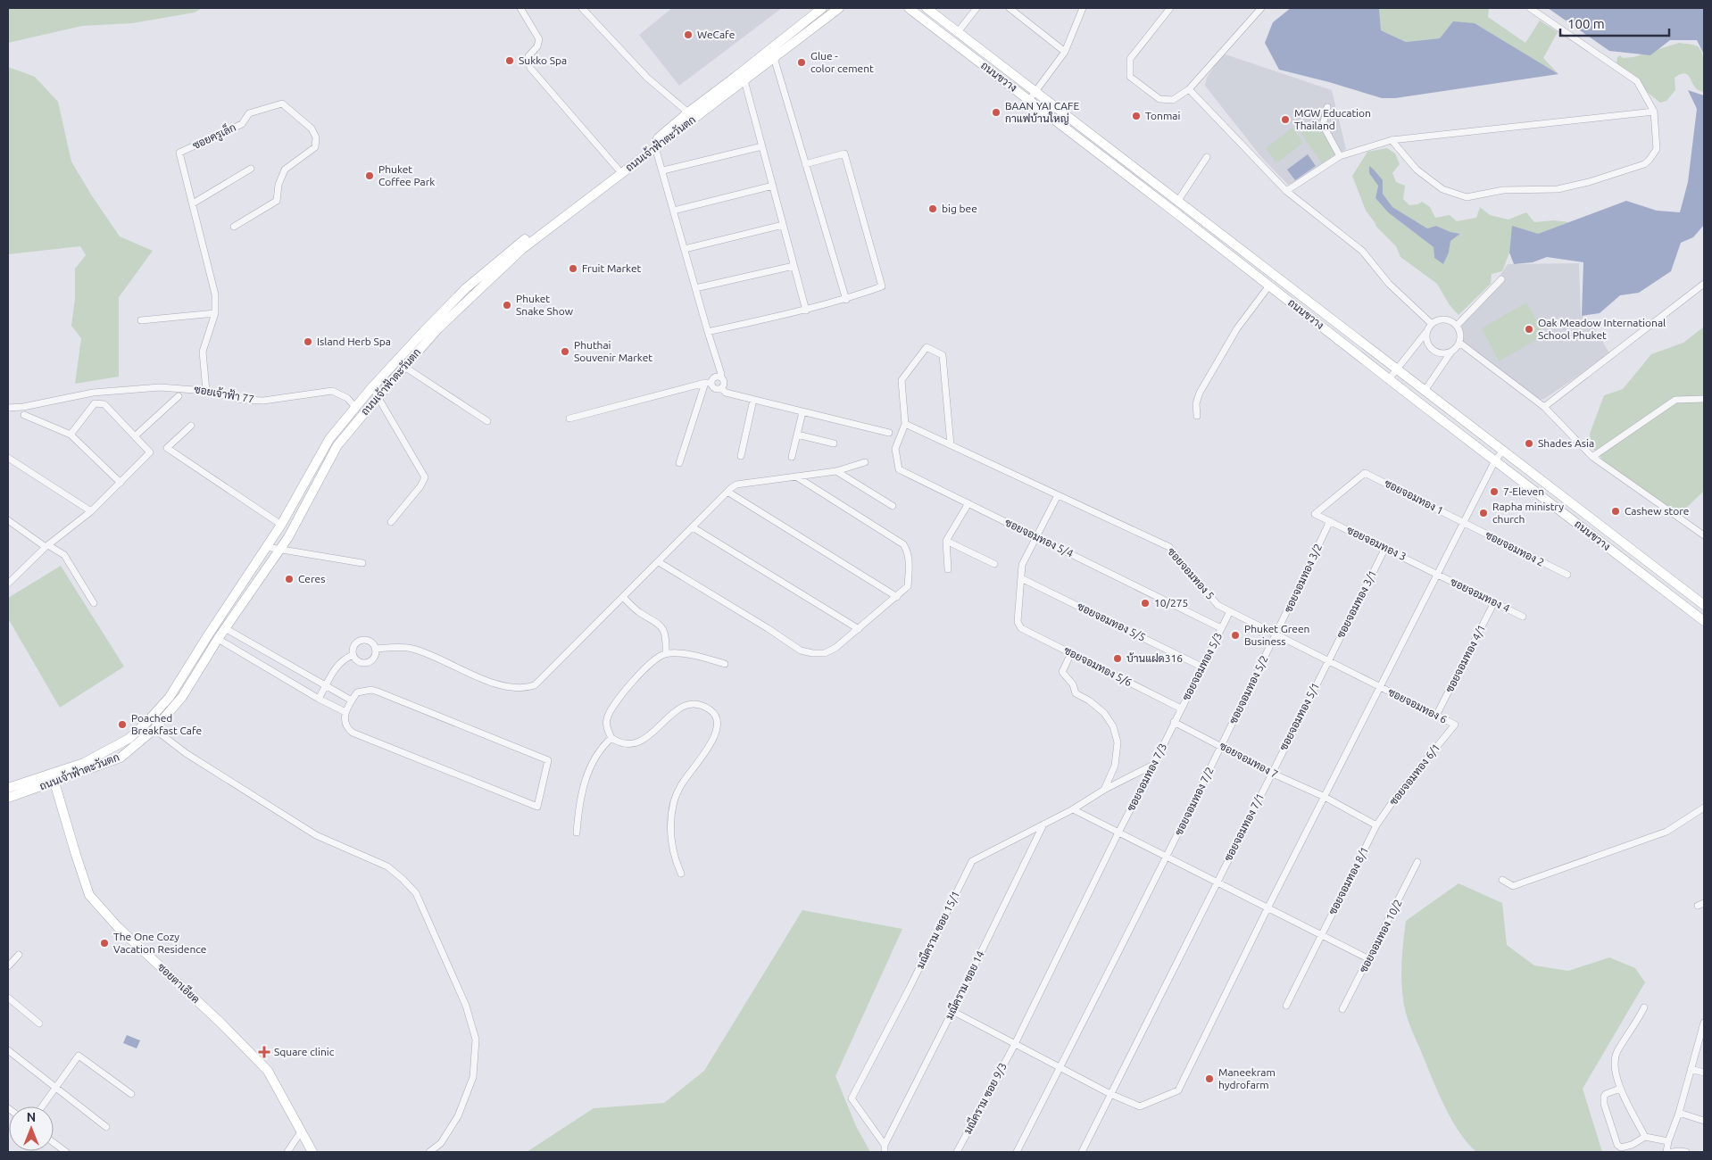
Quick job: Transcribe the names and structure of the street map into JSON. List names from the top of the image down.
{
  "streets": {
    "main road": ["ถนนขวาง", "ถนนเจ้าฟ้าตะวันตก", "ซอยตาเอียด"],
    "street": [
      "ซอยครูเล็ก",
      "ซอยเจ้าฟ้า 77",
      "ซอยจอมทอง 1",
      "ซอยจอมทอง 5/4",
      "ซอยจอมทอง 3",
      "ซอยจอมทอง 2",
      "ซอยจอมทอง 5",
      "ซอยจอมทอง 3/2",
      "ซอยจอมทอง 4",
      "ซอยจอมทอง 3/1",
      "ซอยจอมทอง 5/5",
      "ซอยจอมทอง 4/1",
      "ซอยจอมทอง 5/6",
      "ซอยจอมทอง 5/3",
      "ซอยจอมทอง 5/2",
      "ซอยจอมทอง 6",
      "ซอยจอมทอง 5/1",
      "ซอยจอมทอง 7",
      "ซอยจอมทอง 6/1",
      "ซอยจอมทอง 7/3",
      "ซอยจอมทอง 7/2",
      "ซอยจอมทอง 7/1",
      "ซอยจอมทอง 8/1",
      "มณีคราม ซอย 15/1",
      "ซอยจอมทอง 10/2",
      "มณีคราม ซอย 14",
      "มณีคราม ซอย 9/3"
    ]
  },
  "crossings": [
    ["ซอยครูเล็ก", "ซอยเจ้าฟ้า 77"],
    ["ถนนเจ้าฟ้าตะวันตก", "ซอยเจ้าฟ้า 77"],
    ["ถนนเจ้าฟ้าตะวันตก", "ซอยตาเอียด"],
    ["ซอยจอมทอง 1", "ซอยจอมทอง 3"],
    ["ซอยจอมทอง 1", "ซอยจอมทอง 2"],
    ["ซอยจอมทอง 5/4", "ซอยจอมทอง 5"],
    ["ซอยจอมทอง 5/4", "ซอยจอมทอง 5/3"],
    ["ซอยจอมทอง 3", "ซอยจอมทอง 3/2"],
    ["ซอยจอมทอง 3", "ซอยจอมทอง 4"],
    ["ซอยจอมทอง 3", "ซอยจอมทอง 3/1"],
    ["ซอยจอมทอง 5", "ซอยจอมทอง 3/2"],
    ["ซอยจอมทอง 5", "ซอยจอมทอง 3/1"],
    ["ซอยจอมทอง 5", "ซอยจอมทอง 5/3"],
    ["ซอยจอมทอง 5", "ซอยจอมทอง 5/2"],
    ["ซอยจอมทอง 5", "ซอยจอมทอง 6"],
    ["ซอยจอมทอง 5", "ซอยจอมทอง 5/1"],
    ["ซอยจอมทอง 3/2", "ซอยจอมทอง 5/2"],
    ["ซอยจอมทอง 4", "ซอยจอมทอง 4/1"],
    ["ซอยจอมทอง 3/1", "ซอยจอมทอง 5/1"],
    ["ซอยจอมทอง 5/5", "ซอยจอมทอง 5/6"],
    ["ซอยจอมทอง 5/5", "ซอยจอมทอง 5/3"],
    ["ซอยจอมทอง 4/1", "ซอยจอมทอง 6"],
    ["ซอยจอมทอง 5/6", "ซอยจอมทอง 5/3"],
    ["ซอยจอมทอง 5/3", "ซอยจอมทอง 7"],
    ["ซอยจอมทอง 5/3", "ซอยจอมทอง 7/3"],
    ["ซอยจอมทอง 5/2", "ซอยจอมทอง 7"],
    ["ซอยจอมทอง 5/2", "ซอยจอมทอง 7/2"],
    ["ซอยจอมทอง 6", "ซอยจอมทอง 6/1"],
    ["ซอยจอมทอง 5/1", "ซอยจอมทอง 7"],
    ["ซอยจอมทอง 5/1", "ซอยจอมทอง 7/1"],
    ["ซอยจอมทอง 7", "ซอยจอมทอง 6/1"],
    ["ซอยจอมทอง 7", "ซอยจอมทอง 7/3"],
    ["ซอยจอมทอง 7", "ซอยจอมทอง 7/2"],
    ["ซอยจอมทอง 7", "ซอยจอมทอง 7/1"],
    ["ซอยจอมทอง 7", "ซอยจอมทอง 8/1"],
    ["ซอยจอมทอง 6/1", "ซอยจอมทอง 8/1"],
    ["ซอยจอมทอง 7/3", "มณีคราม ซอย 15/1"],
    ["ซอยจอมทอง 7/3", "มณีคราม ซอย 9/3"],
    ["มณีคราม ซอย 15/1", "มณีคราม ซอย 14"]
  ],
  "places": {
    "other": [
      "WeCafe",
      "Sukko Spa",
      "Glue - color cement",
      "BAAN YAI CAFE กาแฟบ้านใหญ่",
      "Tonmai",
      "MGW Education Thailand",
      "Phuket Coffee Park",
      "big bee",
      "Fruit Market",
      "Phuket Snake Show",
      "Oak Meadow International School Phuket",
      "Island Herb Spa",
      "Phuthai Souvenir Market",
      "Shades Asia",
      "7-Eleven",
      "Cashew store",
      "Rapha ministry church",
      "Ceres",
      "10/275",
      "Phuket Green Business",
      "บ้านแฝด316",
      "Poached Breakfast Cafe",
      "The One Cozy Vacation Residence",
      "Maneekram hydrofarm"
    ],
    "health": ["Square clinic"]
  },
  "scale_bar": "100 m",
  "north": "top"
}
